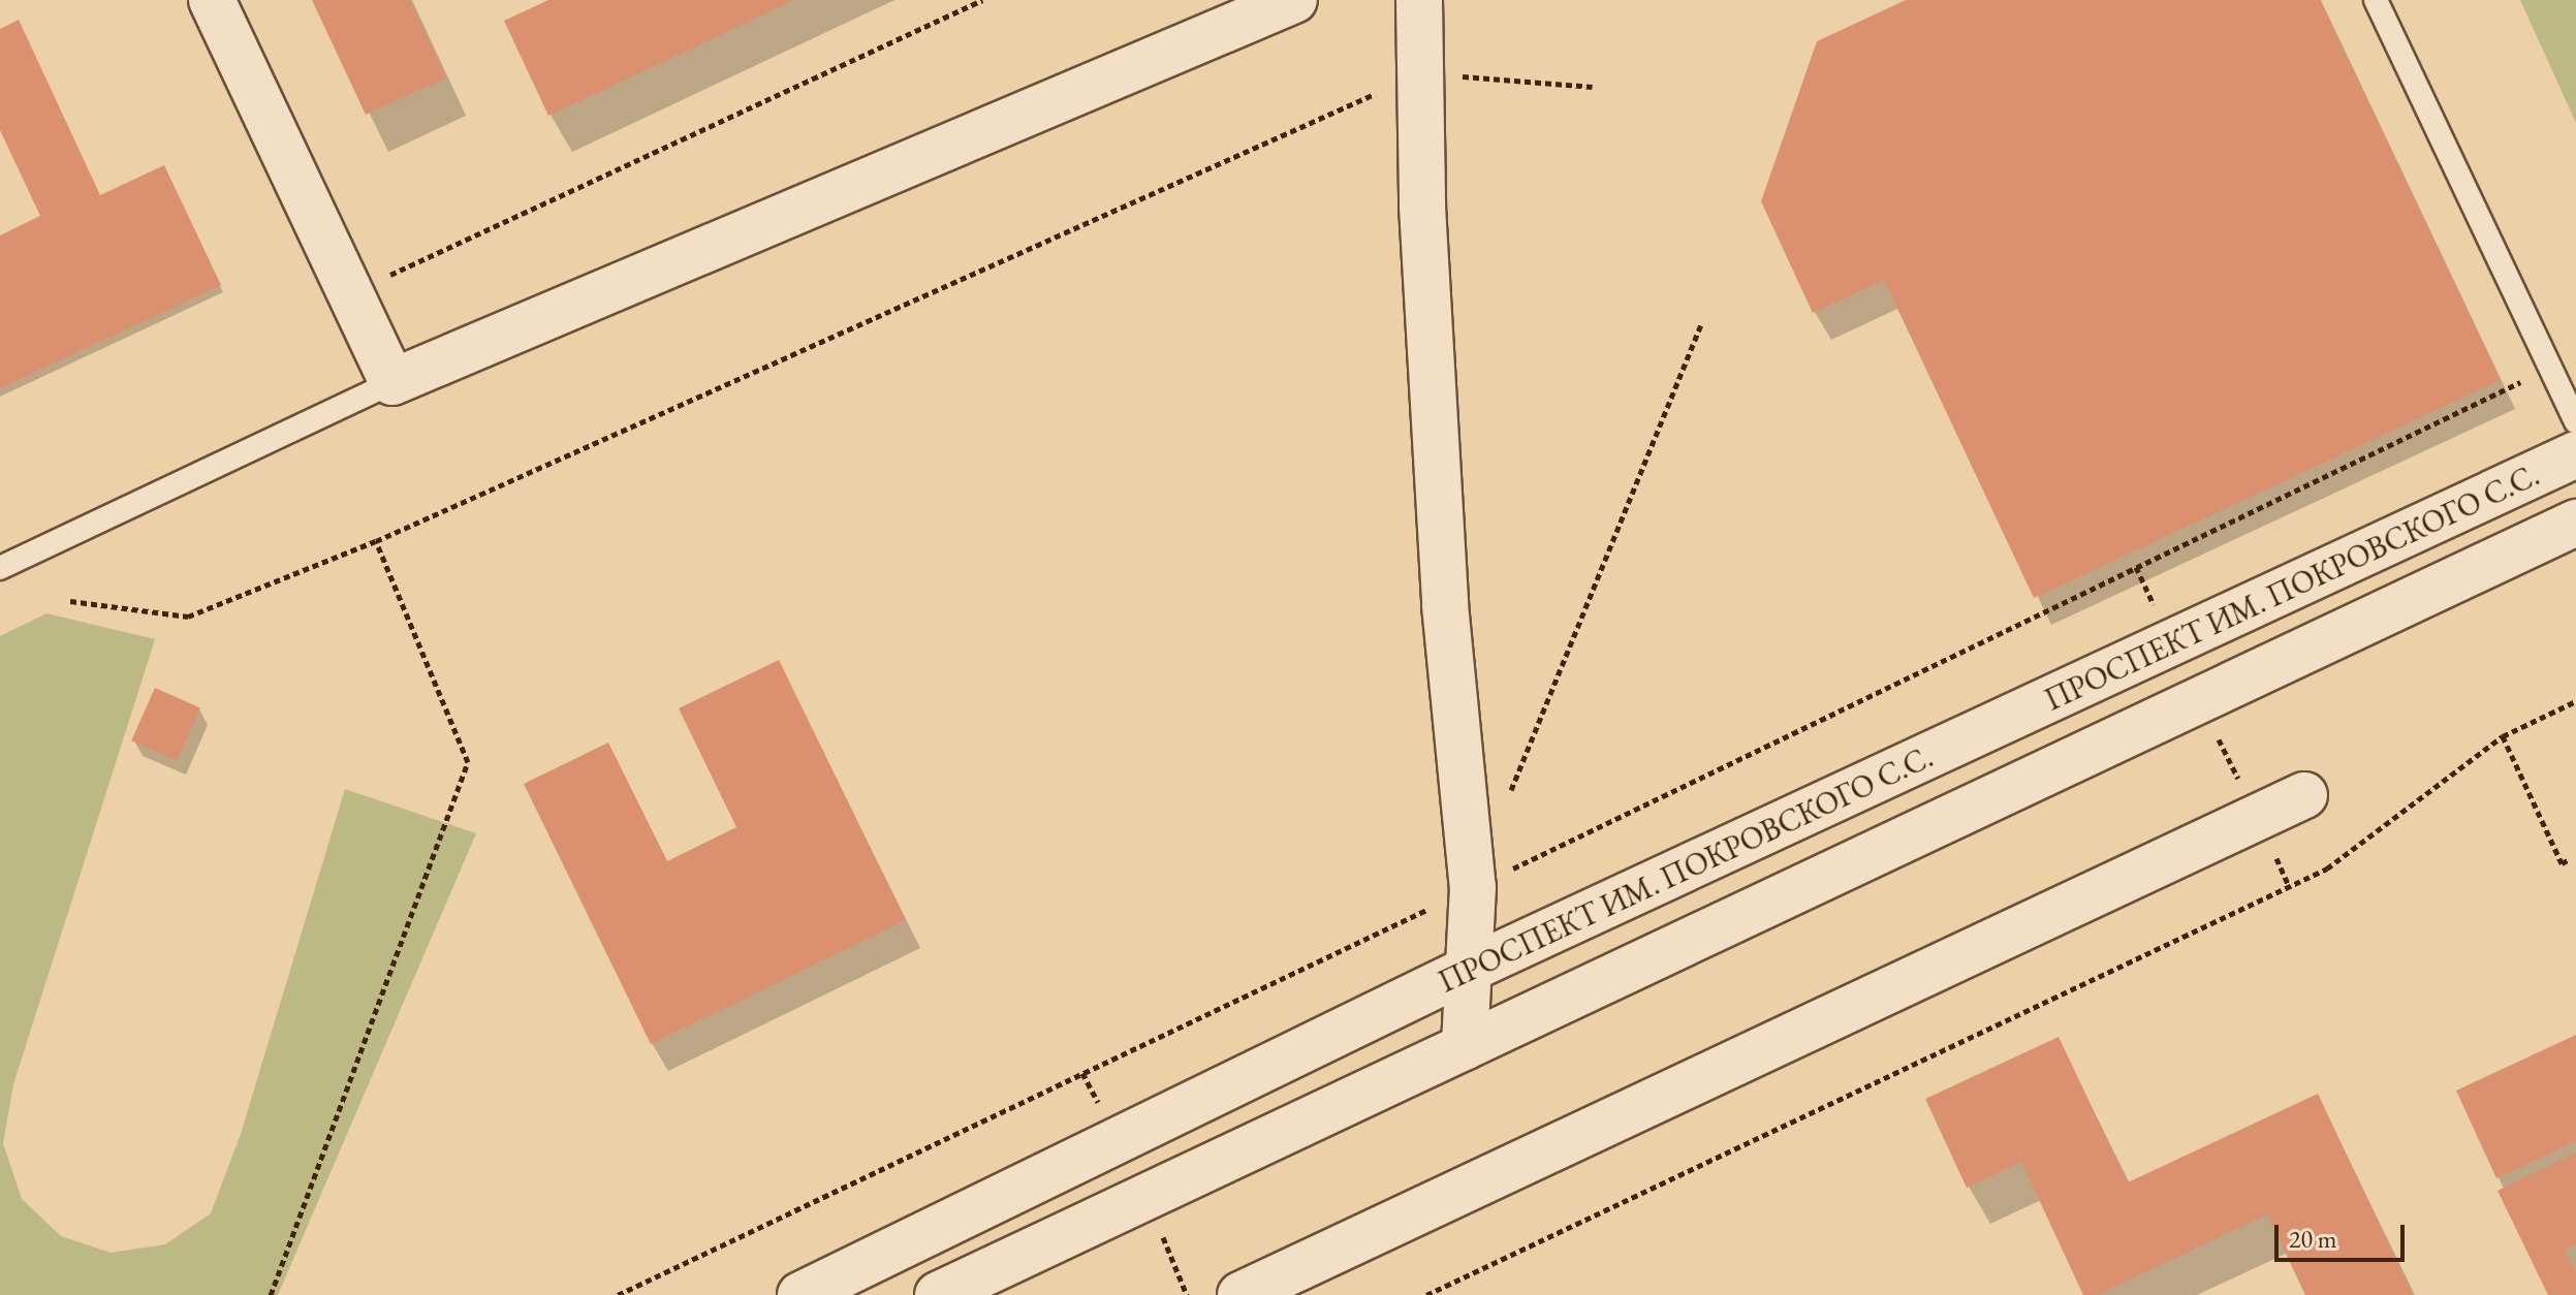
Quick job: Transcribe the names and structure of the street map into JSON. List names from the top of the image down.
{
  "streets": {
    "main road": ["ПРОСПЕКТ ИМ. ПОКРОВСКОГО С.С."]
  },
  "scale_bar": "20 m"
}
